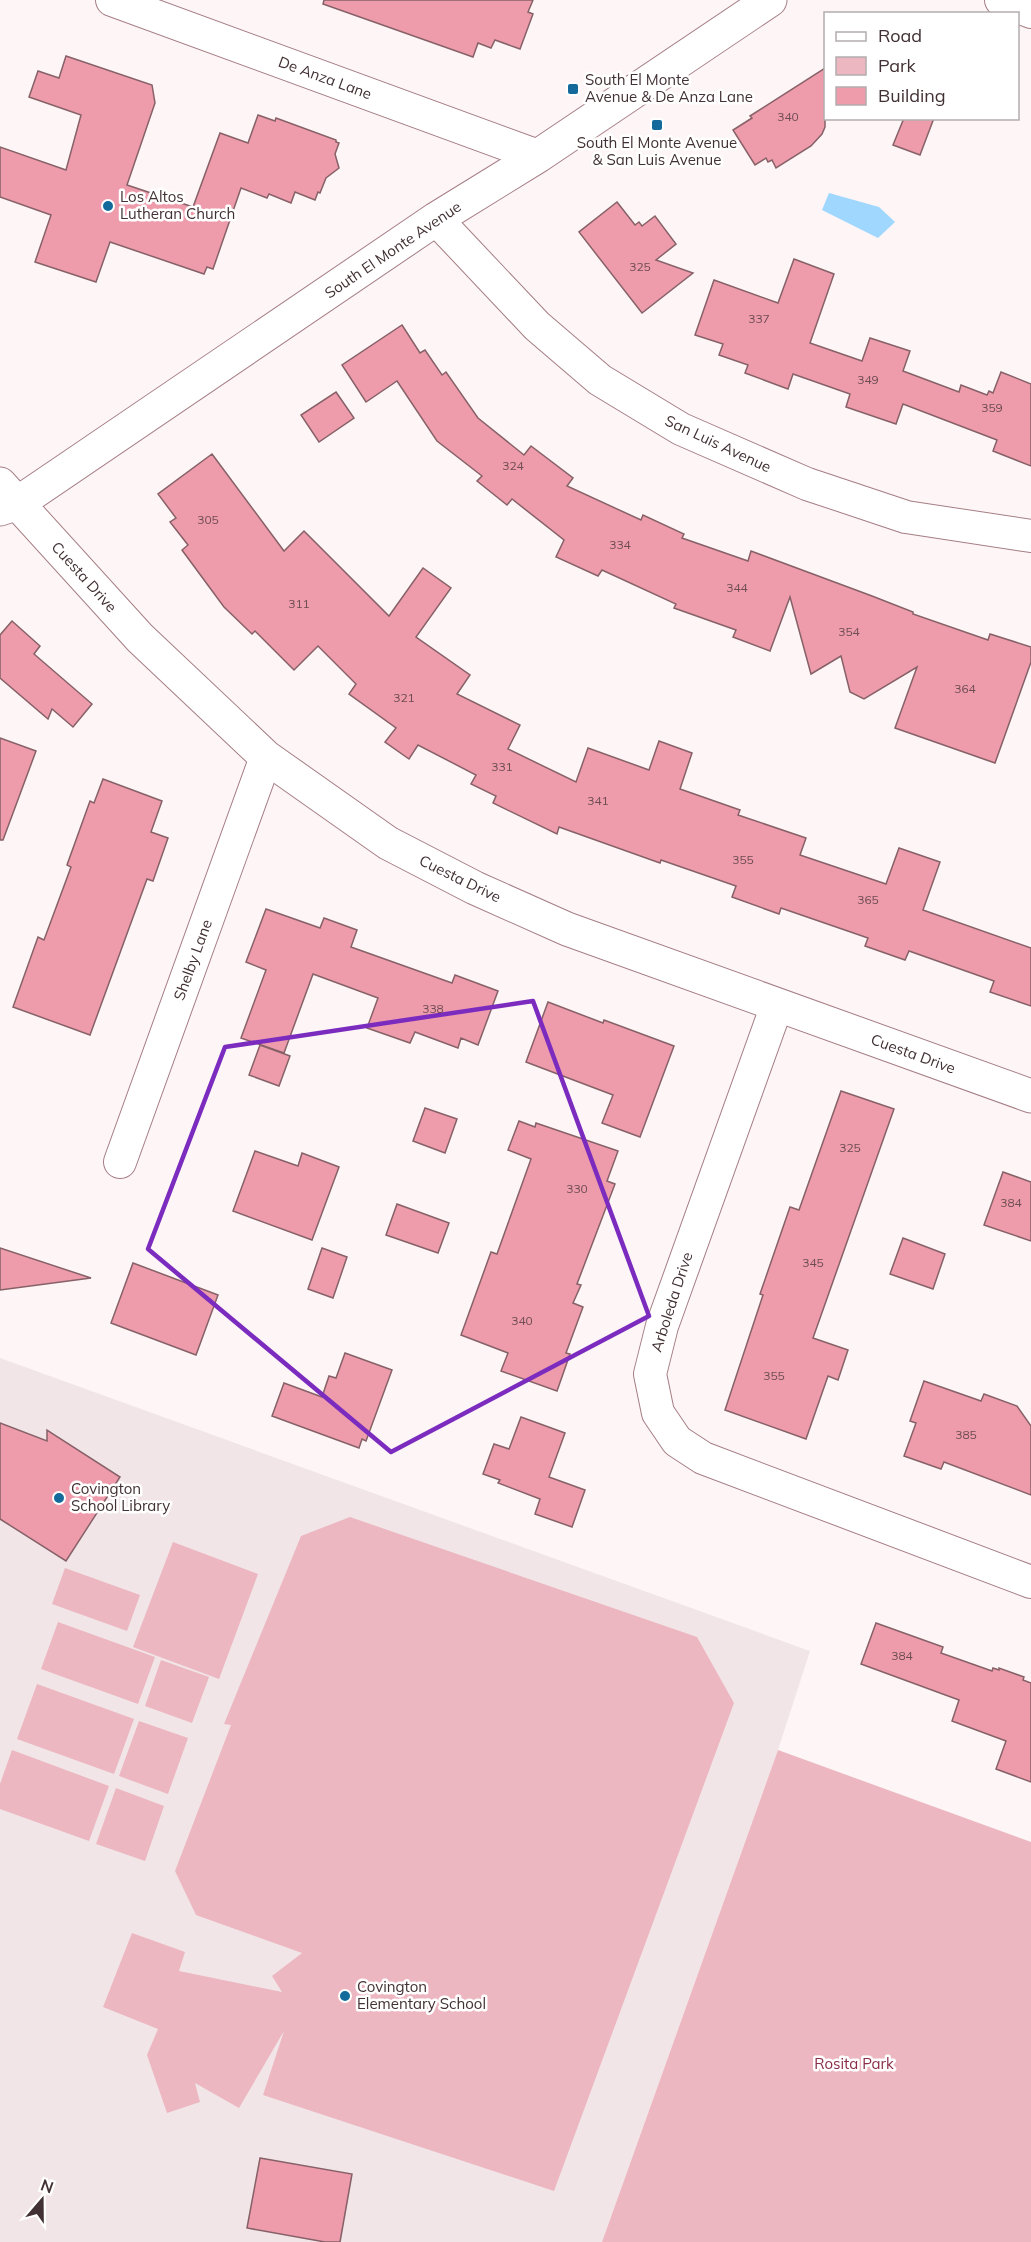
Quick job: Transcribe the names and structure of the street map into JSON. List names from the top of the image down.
{
  "streets": {
    "street": [
      "De Anza Lane",
      "South El Monte Avenue",
      "San Luis Avenue",
      "Cuesta Drive",
      "Shelby Lane",
      "Arboleda Drive"
    ]
  },
  "crossings": [
    ["De Anza Lane", "South El Monte Avenue"],
    ["South El Monte Avenue", "San Luis Avenue"],
    ["South El Monte Avenue", "Cuesta Drive"],
    ["Cuesta Drive", "Shelby Lane"],
    ["Cuesta Drive", "Arboleda Drive"]
  ],
  "parks": ["Rosita Park"],
  "places": {
    "transit": ["South El Monte Avenue & De Anza Lane", "South El Monte Avenue & San Luis Avenue"],
    "other": ["Los Altos Lutheran Church", "Covington School Library", "Covington Elementary School"]
  },
  "house_numbers": [
    "340",
    "325",
    "337",
    "349",
    "359",
    "324",
    "305",
    "334",
    "344",
    "311",
    "354",
    "364",
    "321",
    "331",
    "341",
    "355",
    "365",
    "338",
    "325",
    "330",
    "384",
    "345",
    "340",
    "355",
    "385",
    "384"
  ],
  "legend": ["Road", "Park", "Building"],
  "north": "top"
}
